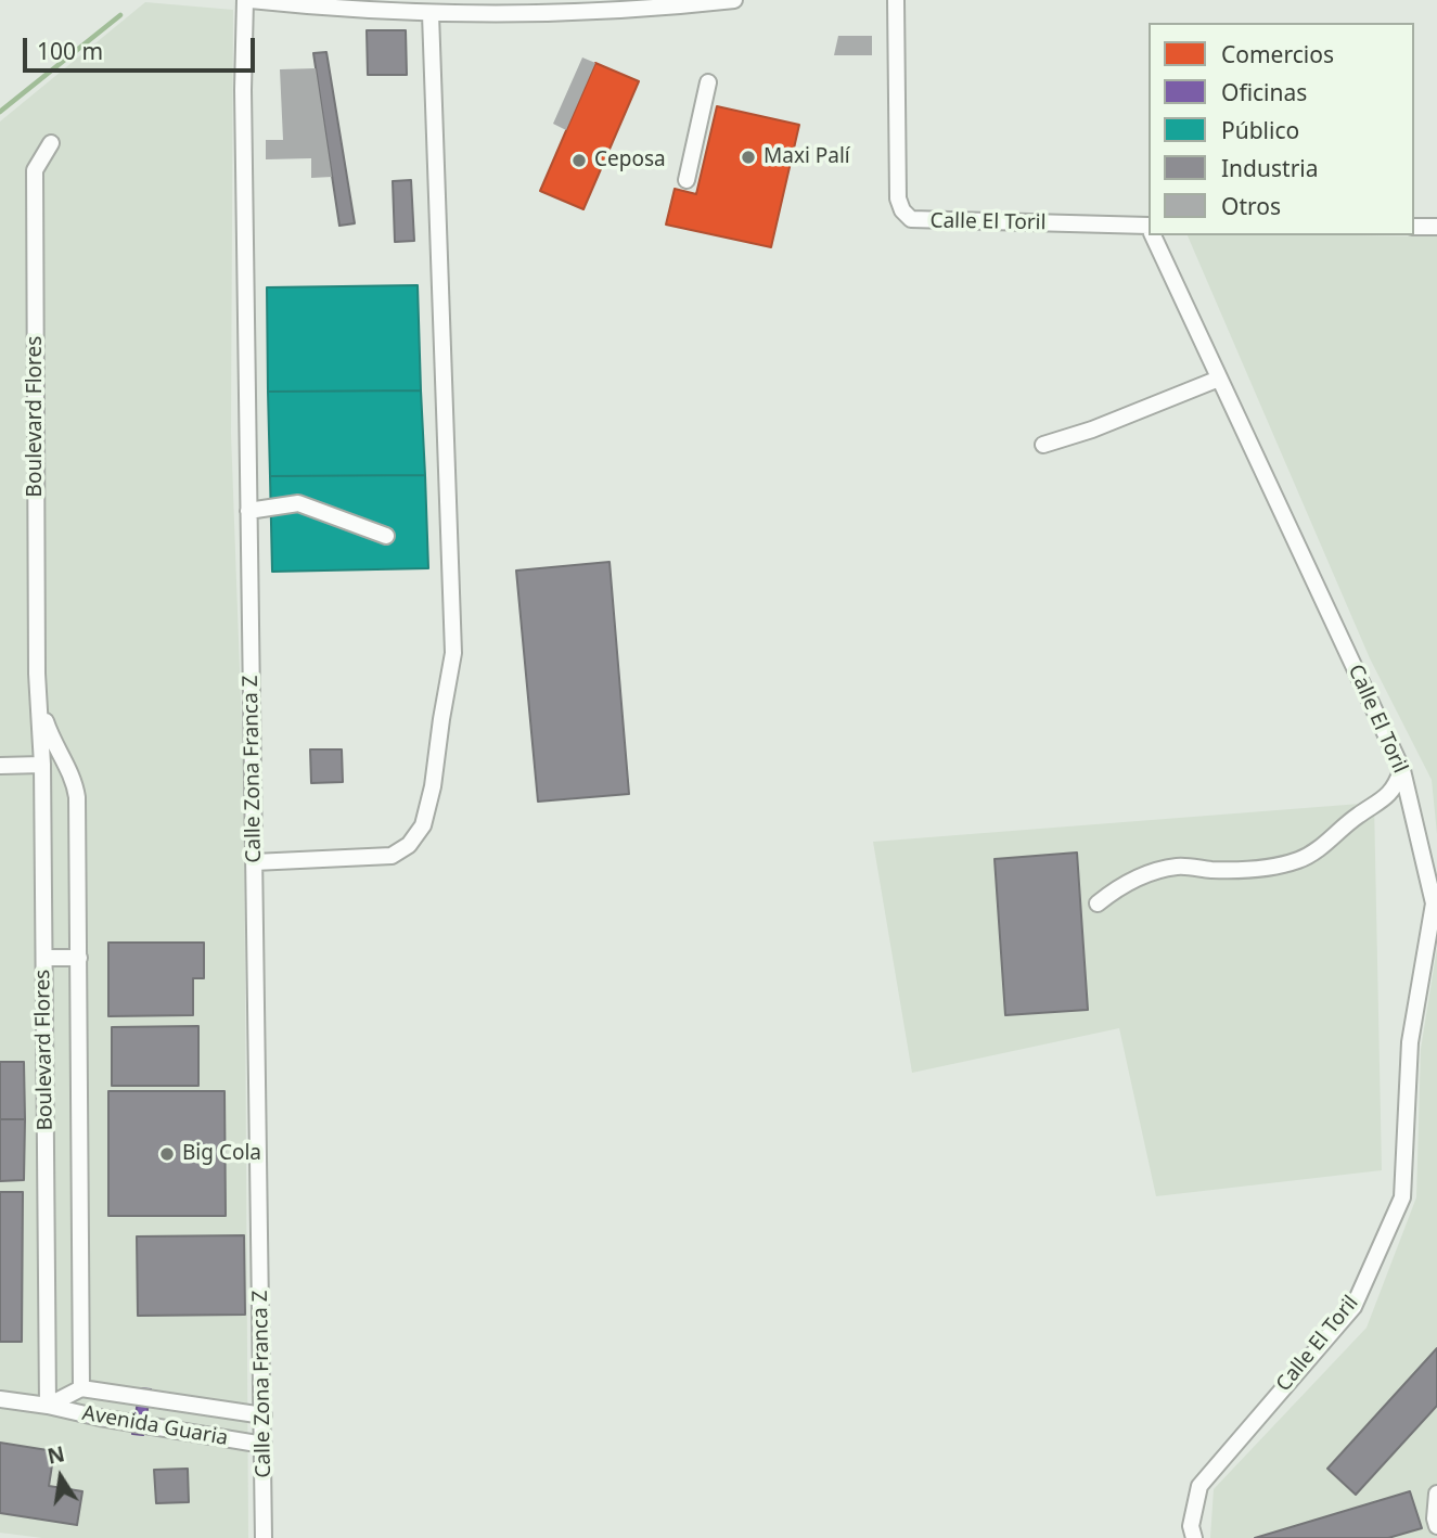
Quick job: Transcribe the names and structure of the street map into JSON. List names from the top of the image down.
{
  "streets": {
    "street": [
      "Calle El Toril",
      "Boulevard Flores",
      "Calle Zona Franca Z",
      "Avenida Guaria"
    ]
  },
  "crossings": [
    ["Boulevard Flores", "Avenida Guaria"],
    ["Calle Zona Franca Z", "Avenida Guaria"]
  ],
  "places": ["Maxi Palí", "Ceposa", "Big Cola"],
  "legend": [
    "Comercios",
    "Oficinas",
    "Público",
    "Industria",
    "Otros"
  ],
  "scale_bar": "100 m",
  "north": "top"
}
